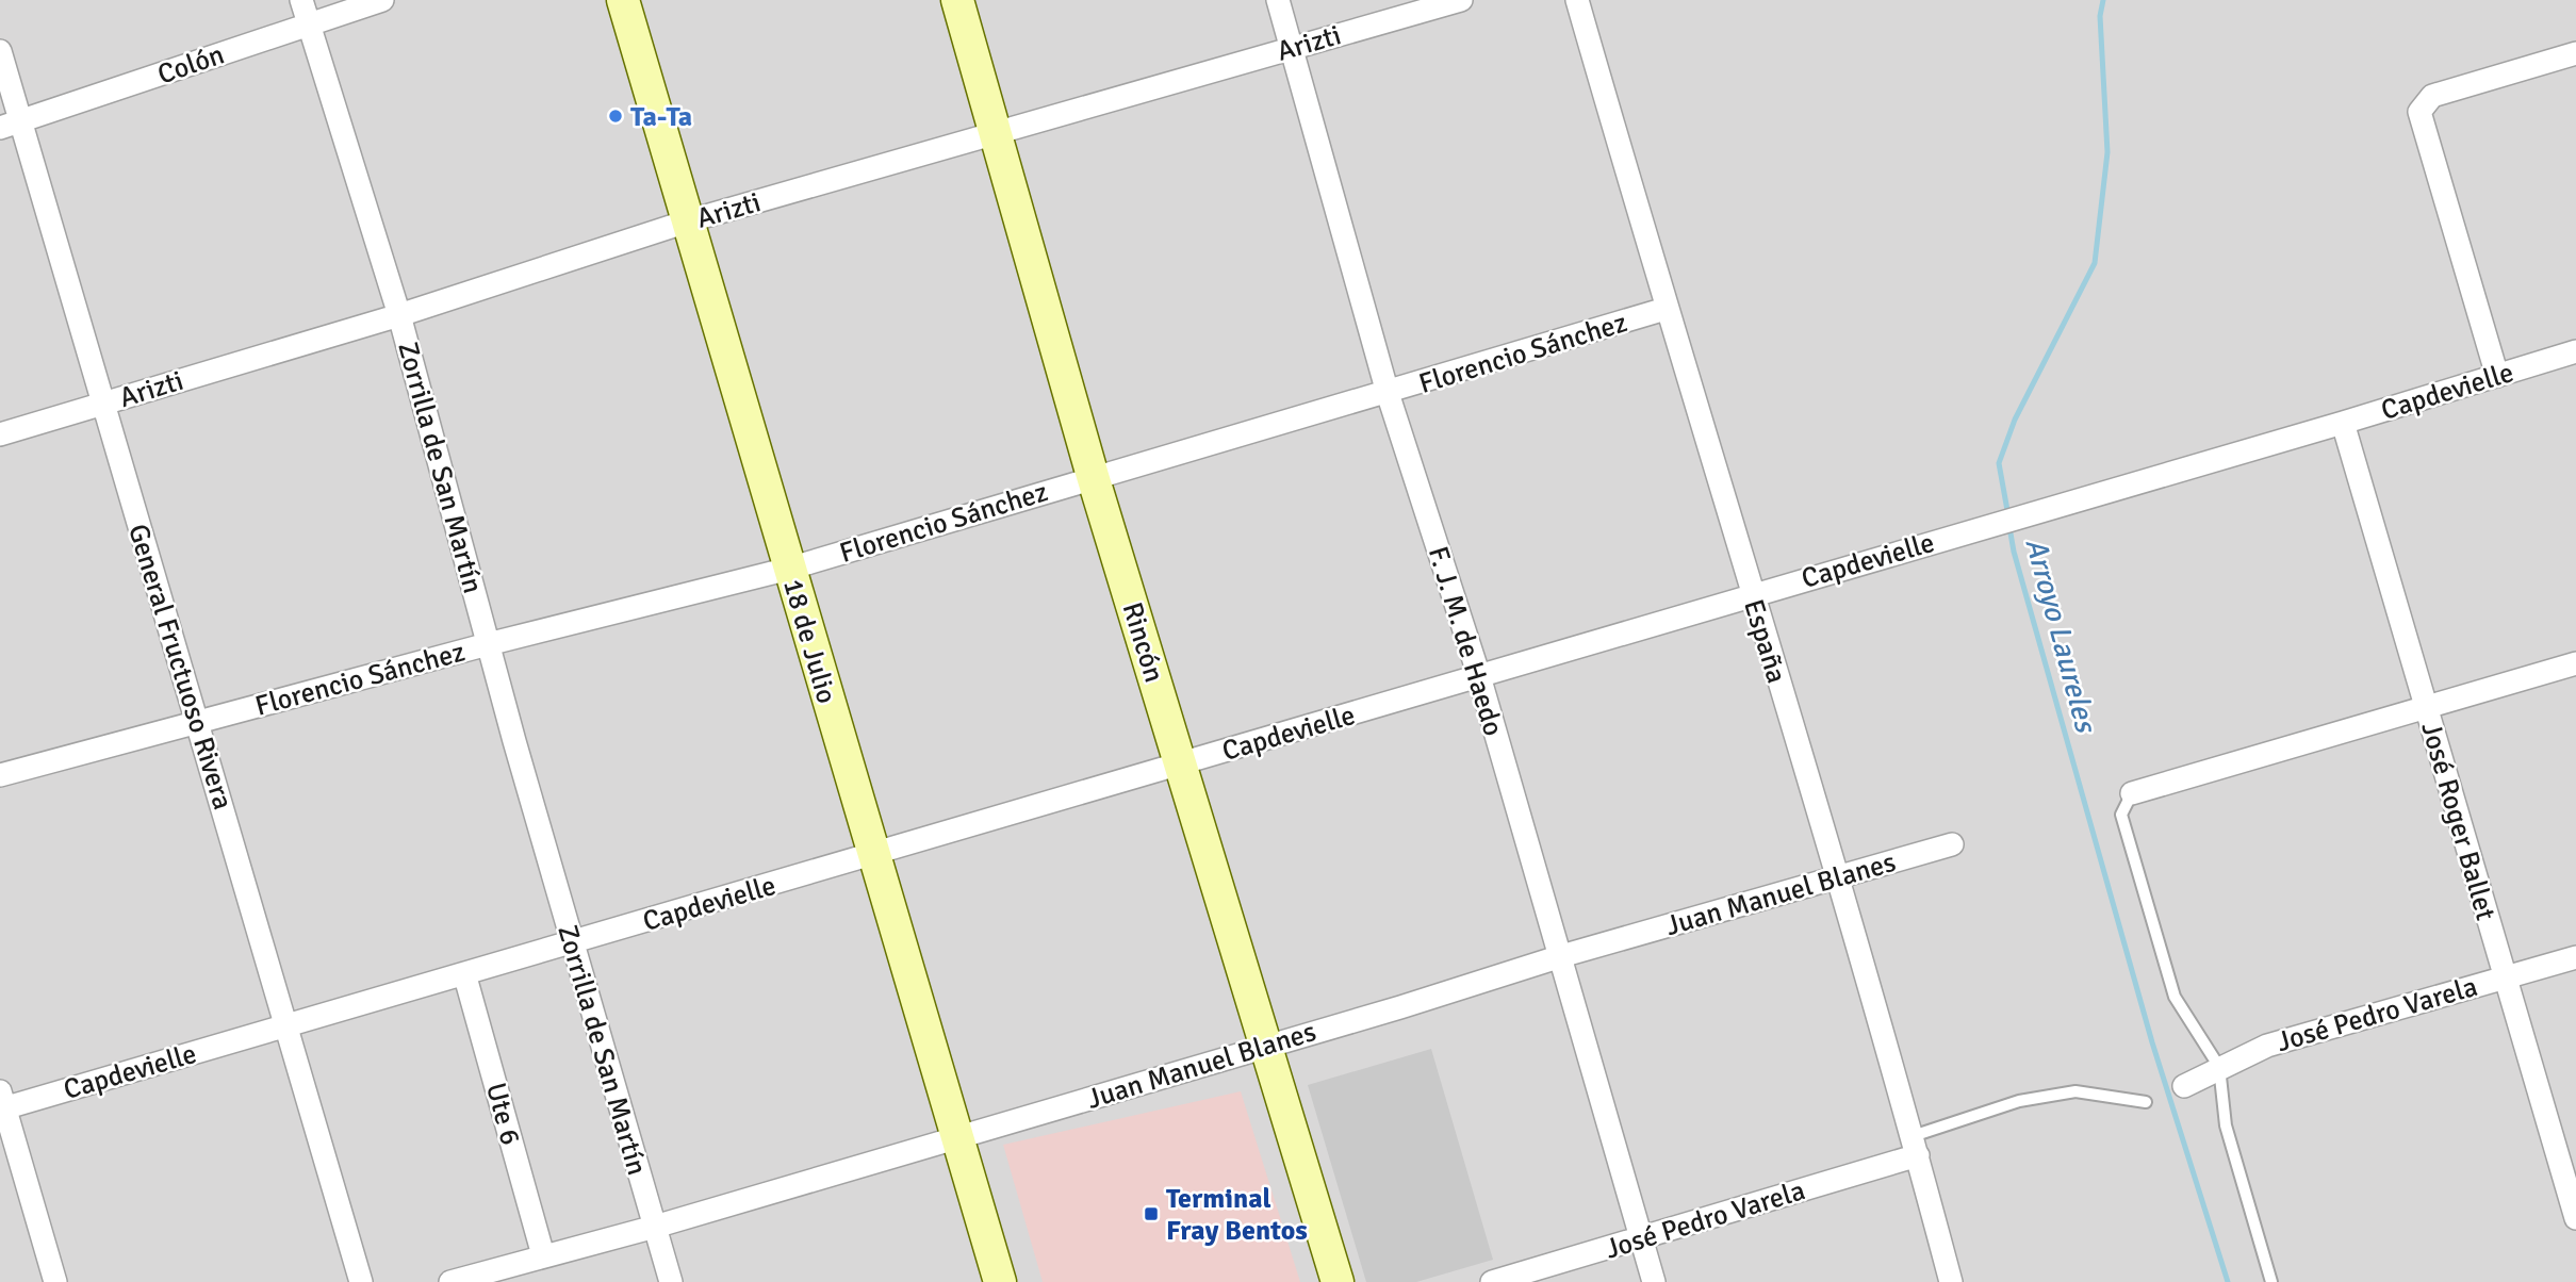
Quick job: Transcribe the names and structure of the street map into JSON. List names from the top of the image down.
{
  "streets": {
    "street": [
      "Arizti",
      "Colón",
      "Florencio Sánchez",
      "Capdevielle",
      "Zorrilla de San Martín",
      "18 de Julio",
      "F. J. M. de Haedo",
      "España",
      "Rincón",
      "General Fructuoso Rivera",
      "José Roger Ballet",
      "Juan Manuel Blanes",
      "José Pedro Varela",
      "Ute 6"
    ]
  },
  "crossings": [
    ["Arizti", "Zorrilla de San Martín"],
    ["Arizti", "18 de Julio"],
    ["Arizti", "F. J. M. de Haedo"],
    ["Arizti", "Rincón"],
    ["Arizti", "General Fructuoso Rivera"],
    ["Colón", "Zorrilla de San Martín"],
    ["Colón", "General Fructuoso Rivera"],
    ["Florencio Sánchez", "Zorrilla de San Martín"],
    ["Florencio Sánchez", "18 de Julio"],
    ["Florencio Sánchez", "F. J. M. de Haedo"],
    ["Florencio Sánchez", "España"],
    ["Florencio Sánchez", "Rincón"],
    ["Florencio Sánchez", "General Fructuoso Rivera"],
    ["Capdevielle", "Zorrilla de San Martín"],
    ["Capdevielle", "18 de Julio"],
    ["Capdevielle", "F. J. M. de Haedo"],
    ["Capdevielle", "España"],
    ["Capdevielle", "Rincón"],
    ["Capdevielle", "General Fructuoso Rivera"],
    ["Capdevielle", "José Roger Ballet"],
    ["Capdevielle", "Ute 6"],
    ["Zorrilla de San Martín", "Juan Manuel Blanes"],
    ["18 de Julio", "Juan Manuel Blanes"],
    ["F. J. M. de Haedo", "Juan Manuel Blanes"],
    ["F. J. M. de Haedo", "José Pedro Varela"],
    ["España", "Juan Manuel Blanes"],
    ["España", "José Pedro Varela"],
    ["Rincón", "Juan Manuel Blanes"],
    ["José Roger Ballet", "José Pedro Varela"],
    ["Juan Manuel Blanes", "Ute 6"]
  ],
  "water": ["Arroyo Laureles"],
  "places": {
    "other": ["Ta-Ta"],
    "transit": ["Terminal Fray Bentos"]
  }
}
